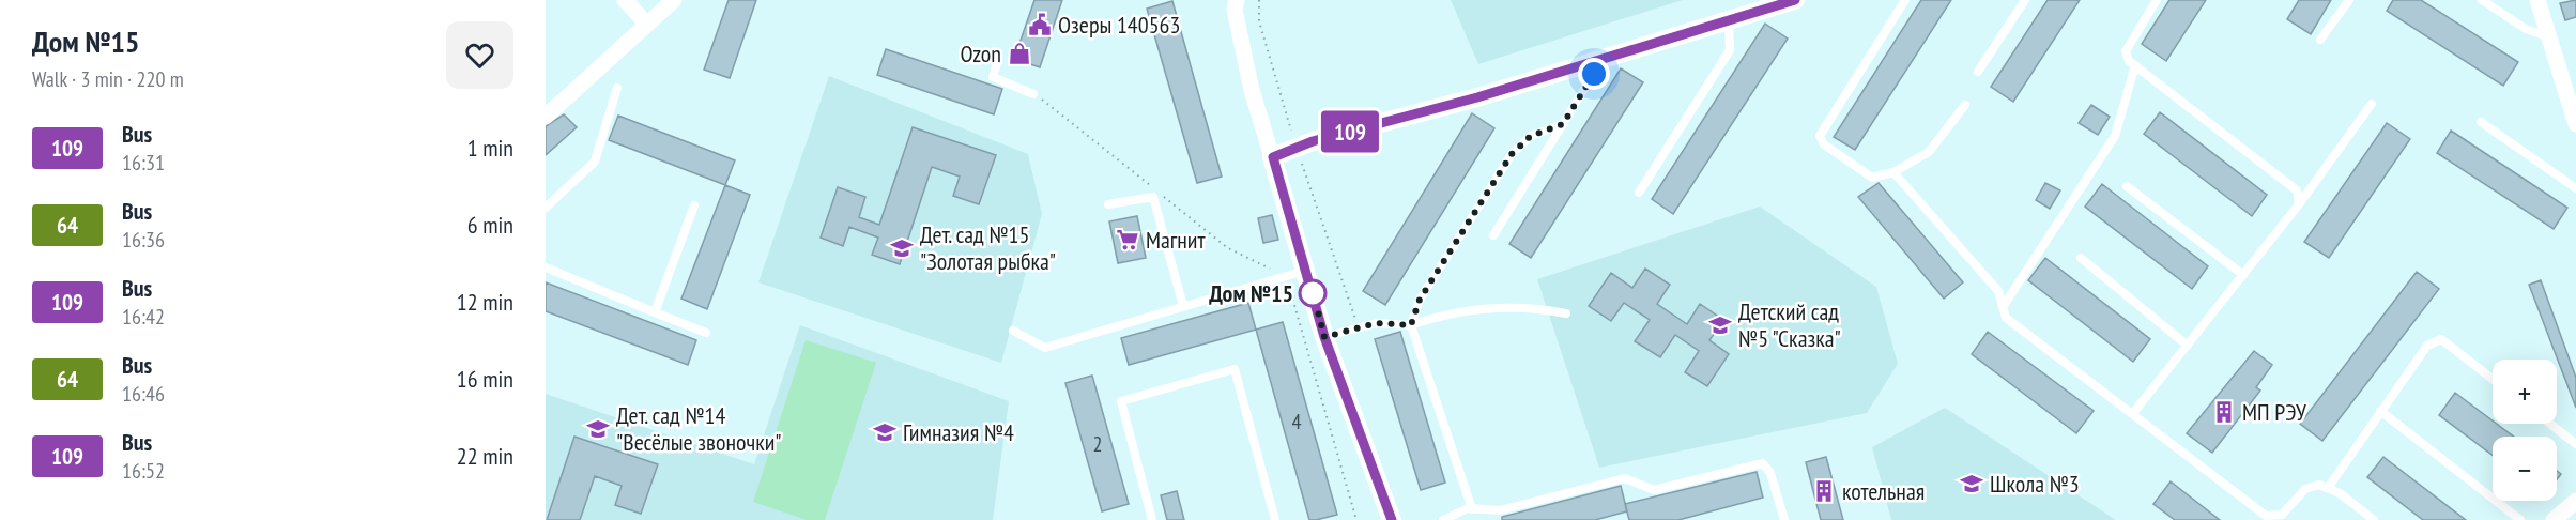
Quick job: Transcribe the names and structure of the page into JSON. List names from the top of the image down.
{
  "places": {
    "public building": ["Озеры 140563"],
    "shop": ["Ozon"],
    "supermarket": ["Магнит"],
    "school or university": [
      "Дет. сад №15 \"Золотая рыбка\"",
      "Детский сад №5 \"Сказка\"",
      "Дет. сад №14 \"Весёлые звоночки\"",
      "Гимназия №4",
      "Школа №3"
    ],
    "other": ["Дом №15"],
    "building": ["МП РЭУ", "котельная"]
  },
  "lines": ["bus line 109"],
  "house_numbers": ["4", "2"],
  "page": {
    "heading": ["Дом №15", "Walk · 3 min · 220 m"],
    "on_map": "109",
    "list": [
      {
        "mark": "109",
        "name": "Bus",
        "note": "16:31",
        "value": "1 min"
      },
      {
        "mark": "64",
        "name": "Bus",
        "note": "16:36",
        "value": "6 min"
      },
      {
        "mark": "109",
        "name": "Bus",
        "note": "16:42",
        "value": "12 min"
      },
      {
        "mark": "64",
        "name": "Bus",
        "note": "16:46",
        "value": "16 min"
      },
      {
        "mark": "109",
        "name": "Bus",
        "note": "16:52",
        "value": "22 min"
      }
    ],
    "map_buttons": ["+", "−"]
  }
}
